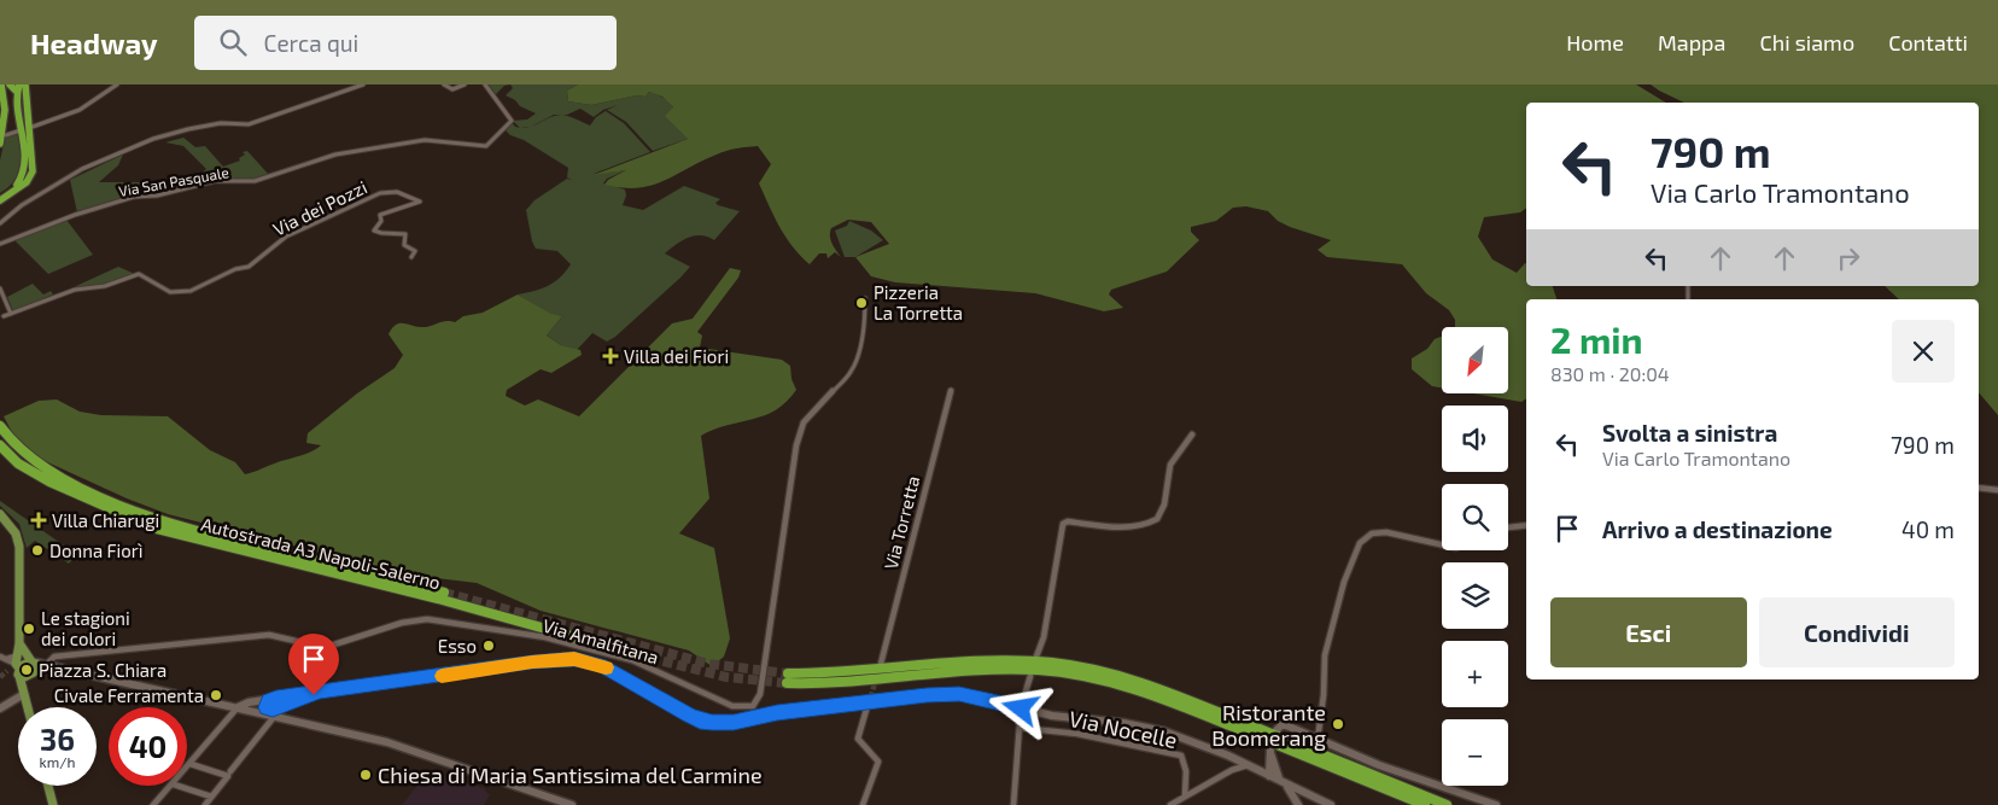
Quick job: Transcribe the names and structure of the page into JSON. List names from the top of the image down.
{
  "streets": {
    "highway": ["Autostrada A3 Napoli-Salerno"],
    "street": [
      "Via San Pasquale",
      "Via dei Pozzi",
      "Via Torretta",
      "Via Amalfitana",
      "Via Nocelle"
    ]
  },
  "places": {
    "other": [
      "Pizzeria La Torretta",
      "Donna Fiorì",
      "Le stagioni dei colori",
      "Esso",
      "Piazza S. Chiara",
      "Civale Ferramenta",
      "Ristorante Boomerang",
      "Chiesa di Maria Santissima del Carmine"
    ],
    "health": ["Villa dei Fiori", "Villa Chiarugi"]
  },
  "north": "bottom left",
  "page": {
    "header": "Headway",
    "search": "Cerca qui",
    "nav": [
      "Home",
      "Mappa",
      "Chi siamo",
      "Contatti"
    ],
    "turn": ["790 m", "Via Carlo Tramontano"],
    "heading": ["2 min", "830 m · 20:04"],
    "map_buttons": ["+", "−"],
    "list": [
      {
        "name": "Svolta a sinistra",
        "note": "Via Carlo Tramontano",
        "value": "790 m"
      },
      {
        "name": "Arrivo a destinazione",
        "value": "40 m"
      }
    ],
    "buttons": ["Esci", "Condividi"],
    "speed": "36 km/h",
    "limit": "40"
  }
}
